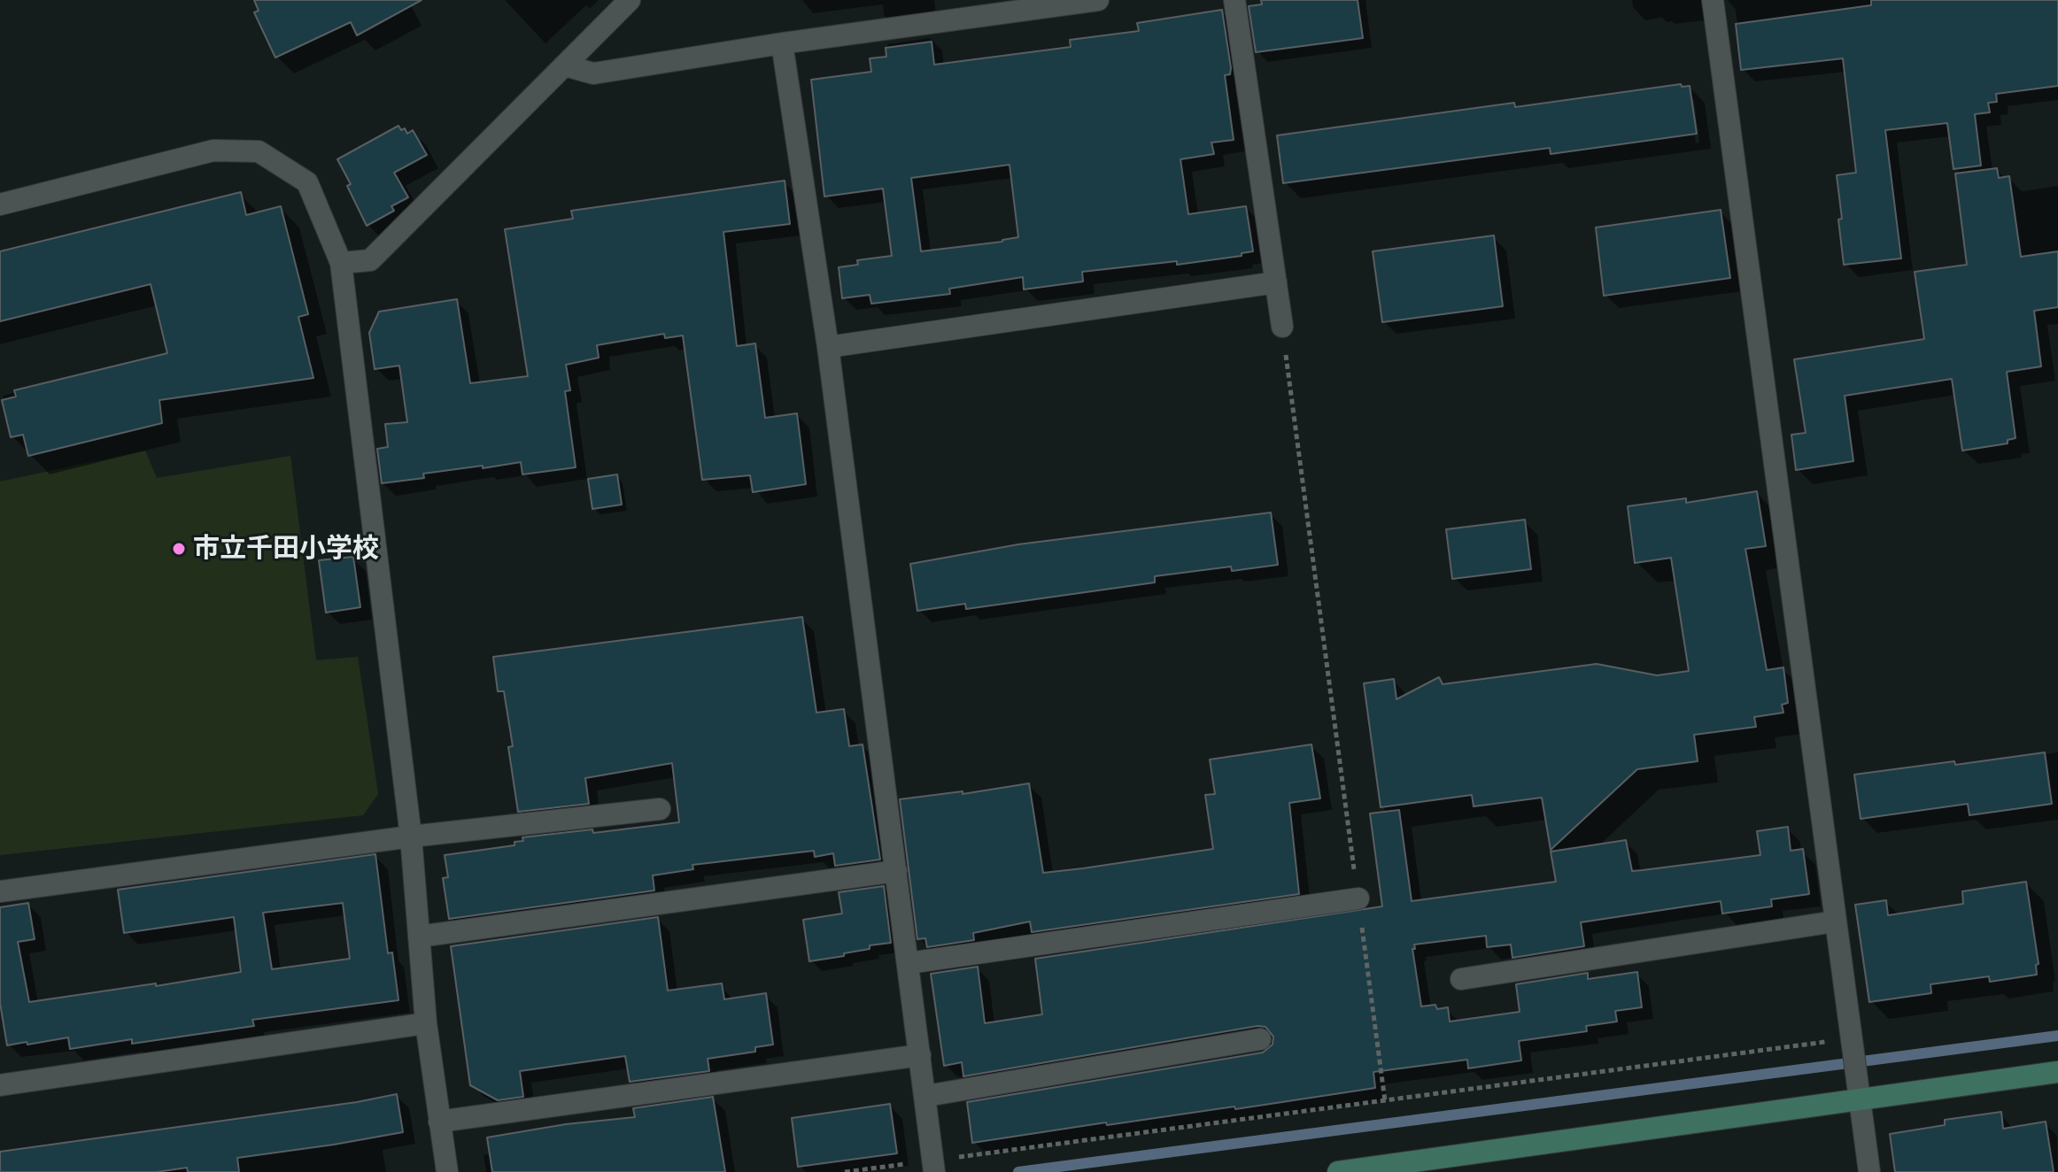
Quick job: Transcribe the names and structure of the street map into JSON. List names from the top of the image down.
{
  "places": ["市立千田小学校"]
}
